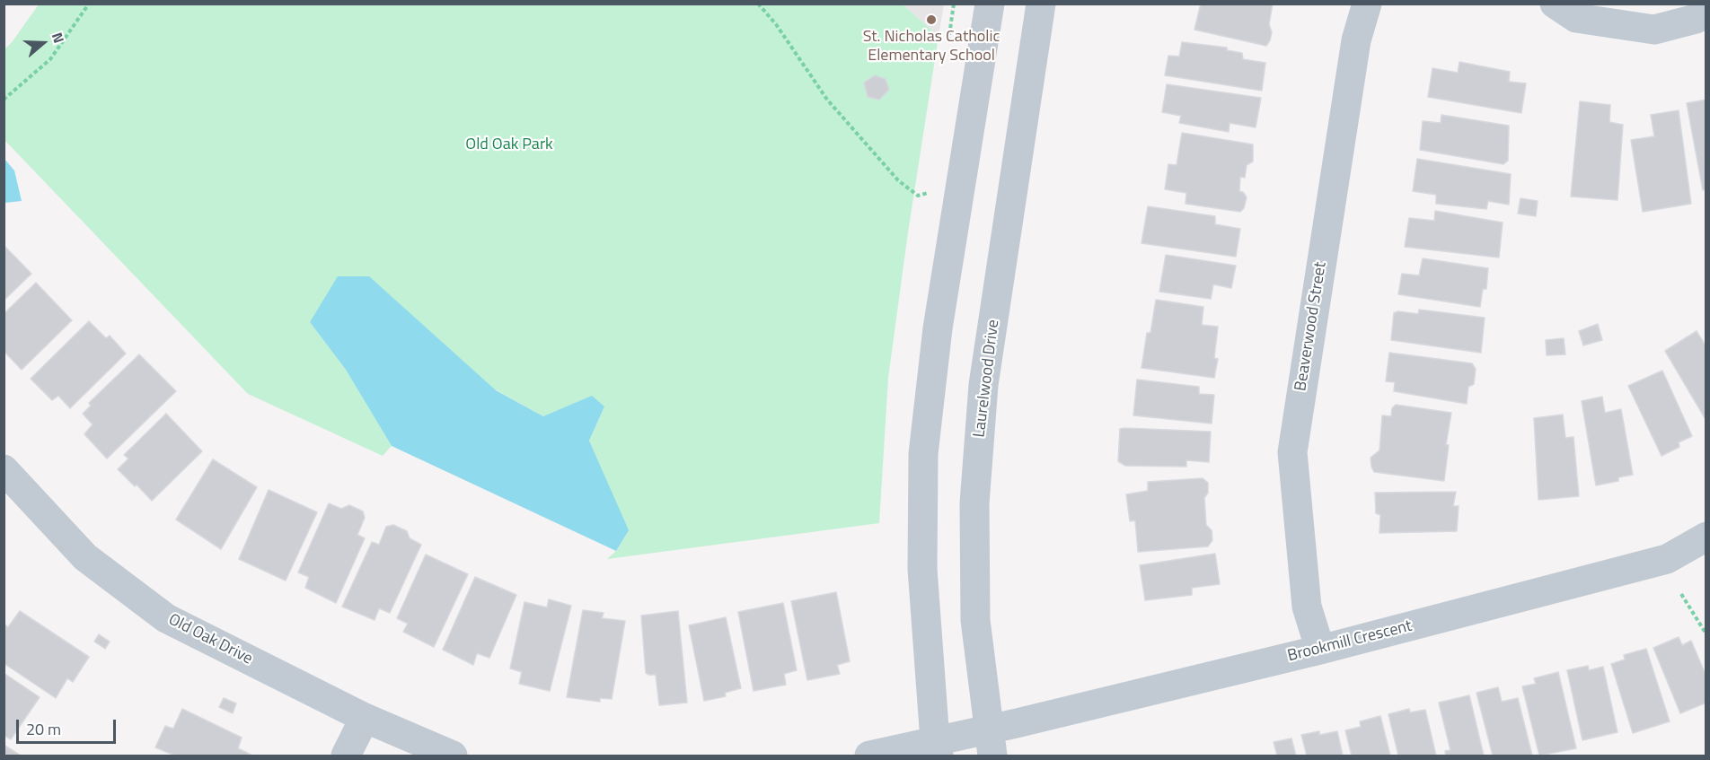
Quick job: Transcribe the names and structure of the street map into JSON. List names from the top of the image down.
{
  "streets": {
    "street": [
      "Beaverwood Street",
      "Laurelwood Drive",
      "Old Oak Drive",
      "Brookmill Crescent"
    ]
  },
  "crossings": [
    ["Beaverwood Street", "Brookmill Crescent"],
    ["Laurelwood Drive", "Brookmill Crescent"]
  ],
  "parks": ["Old Oak Park"],
  "places": ["St. Nicholas Catholic Elementary School"],
  "scale_bar": "20 m",
  "north": "right"
}
